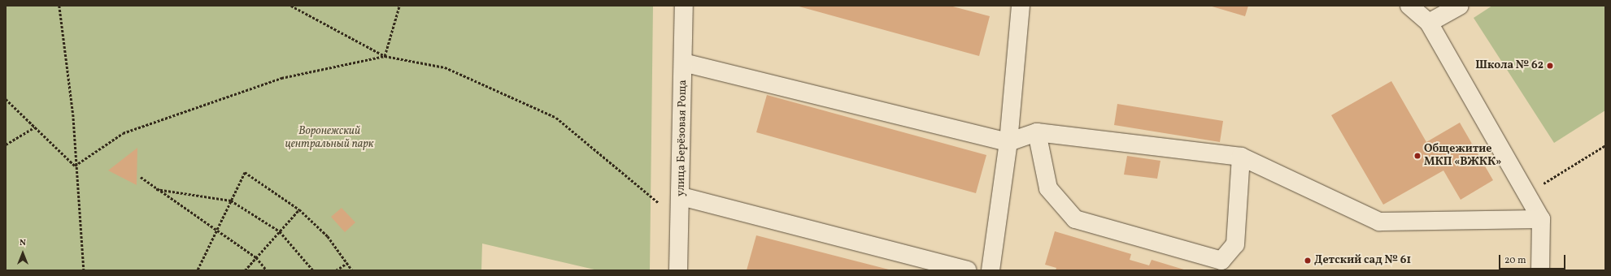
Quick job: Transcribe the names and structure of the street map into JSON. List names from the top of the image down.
{
  "streets": {
    "street": ["улица Берёзовая Роща"]
  },
  "parks": ["Воронежский центральный парк"],
  "places": ["Школа № 62", "Общежитие МКП «ВЖКК»", "Детский сад № 61"],
  "scale_bar": "20 m",
  "north": "top"
}
